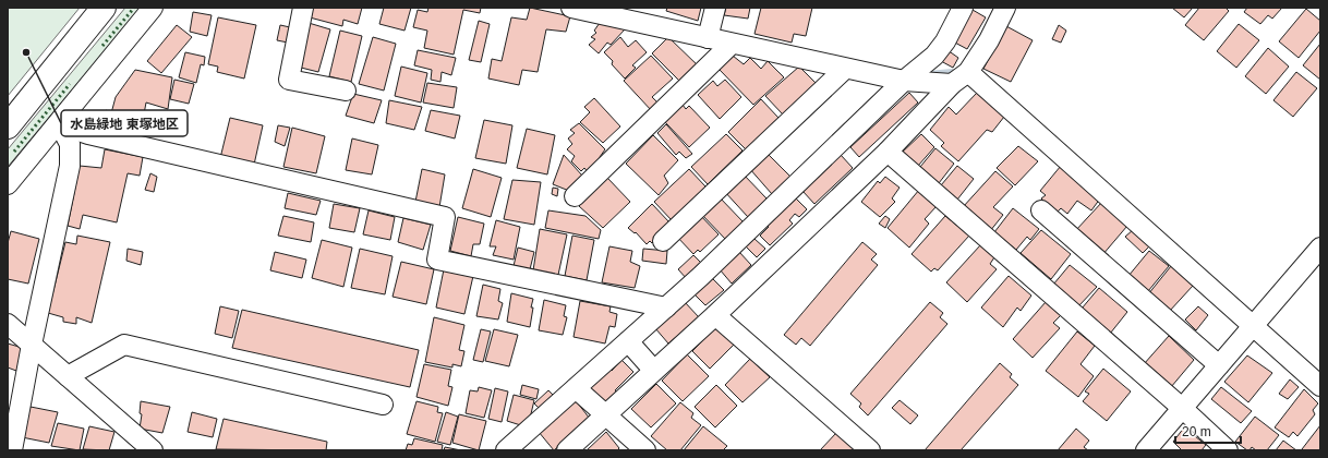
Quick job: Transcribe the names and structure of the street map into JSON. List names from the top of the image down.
{
  "places": ["水島緑地 東塚地区"],
  "scale_bar": "20 m"
}
